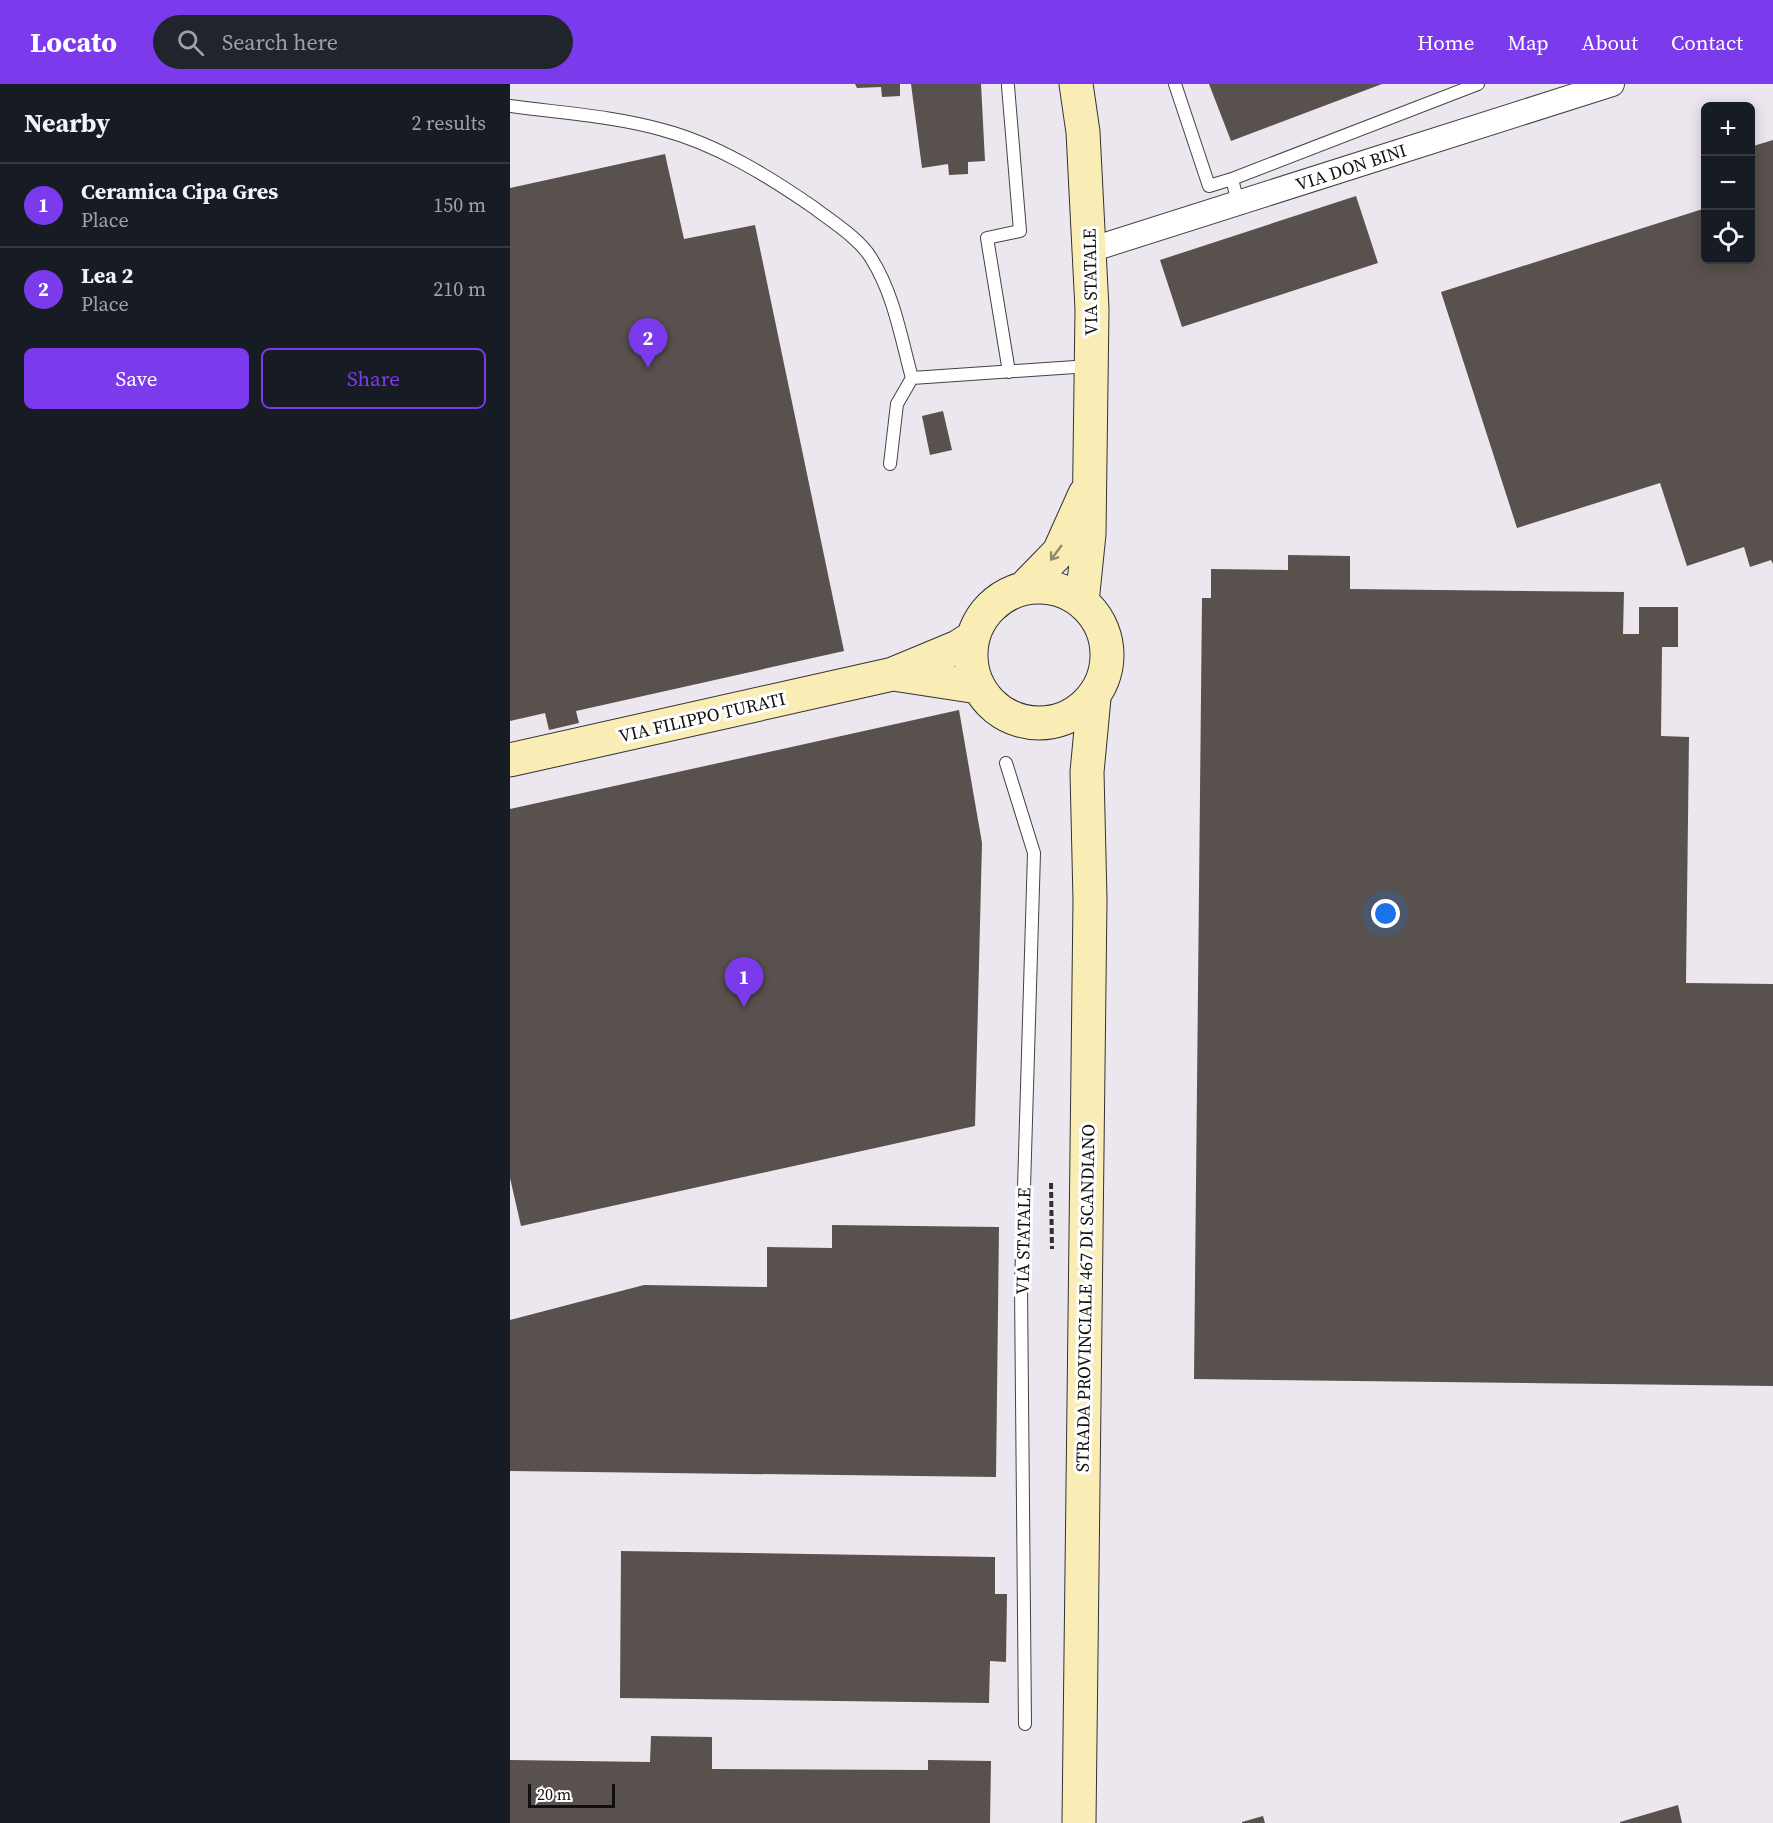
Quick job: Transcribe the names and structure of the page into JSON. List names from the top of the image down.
{
  "streets": {
    "main road": ["VIA STATALE", "VIA FILIPPO TURATI", "STRADA PROVINCIALE 467 DI SCANDIANO"],
    "street": ["VIA DON BINI"]
  },
  "crossings": [
    ["VIA DON BINI", "VIA STATALE"],
    ["VIA STATALE", "VIA FILIPPO TURATI"],
    ["VIA STATALE", "STRADA PROVINCIALE 467 DI SCANDIANO"]
  ],
  "scale_bar": "20 m",
  "page": {
    "header": "Locato",
    "search": "Search here",
    "nav": [
      "Home",
      "Map",
      "About",
      "Contact"
    ],
    "heading": ["Nearby", "2 results"],
    "map_buttons": ["+", "−"],
    "list": [
      {
        "mark": "1",
        "name": "Ceramica Cipa Gres",
        "note": "Place",
        "value": "150 m"
      },
      {
        "mark": "2",
        "name": "Lea 2",
        "note": "Place",
        "value": "210 m"
      }
    ],
    "pins": ["2", "1"],
    "buttons": ["Save", "Share"],
    "scale": "20 m"
  }
}
